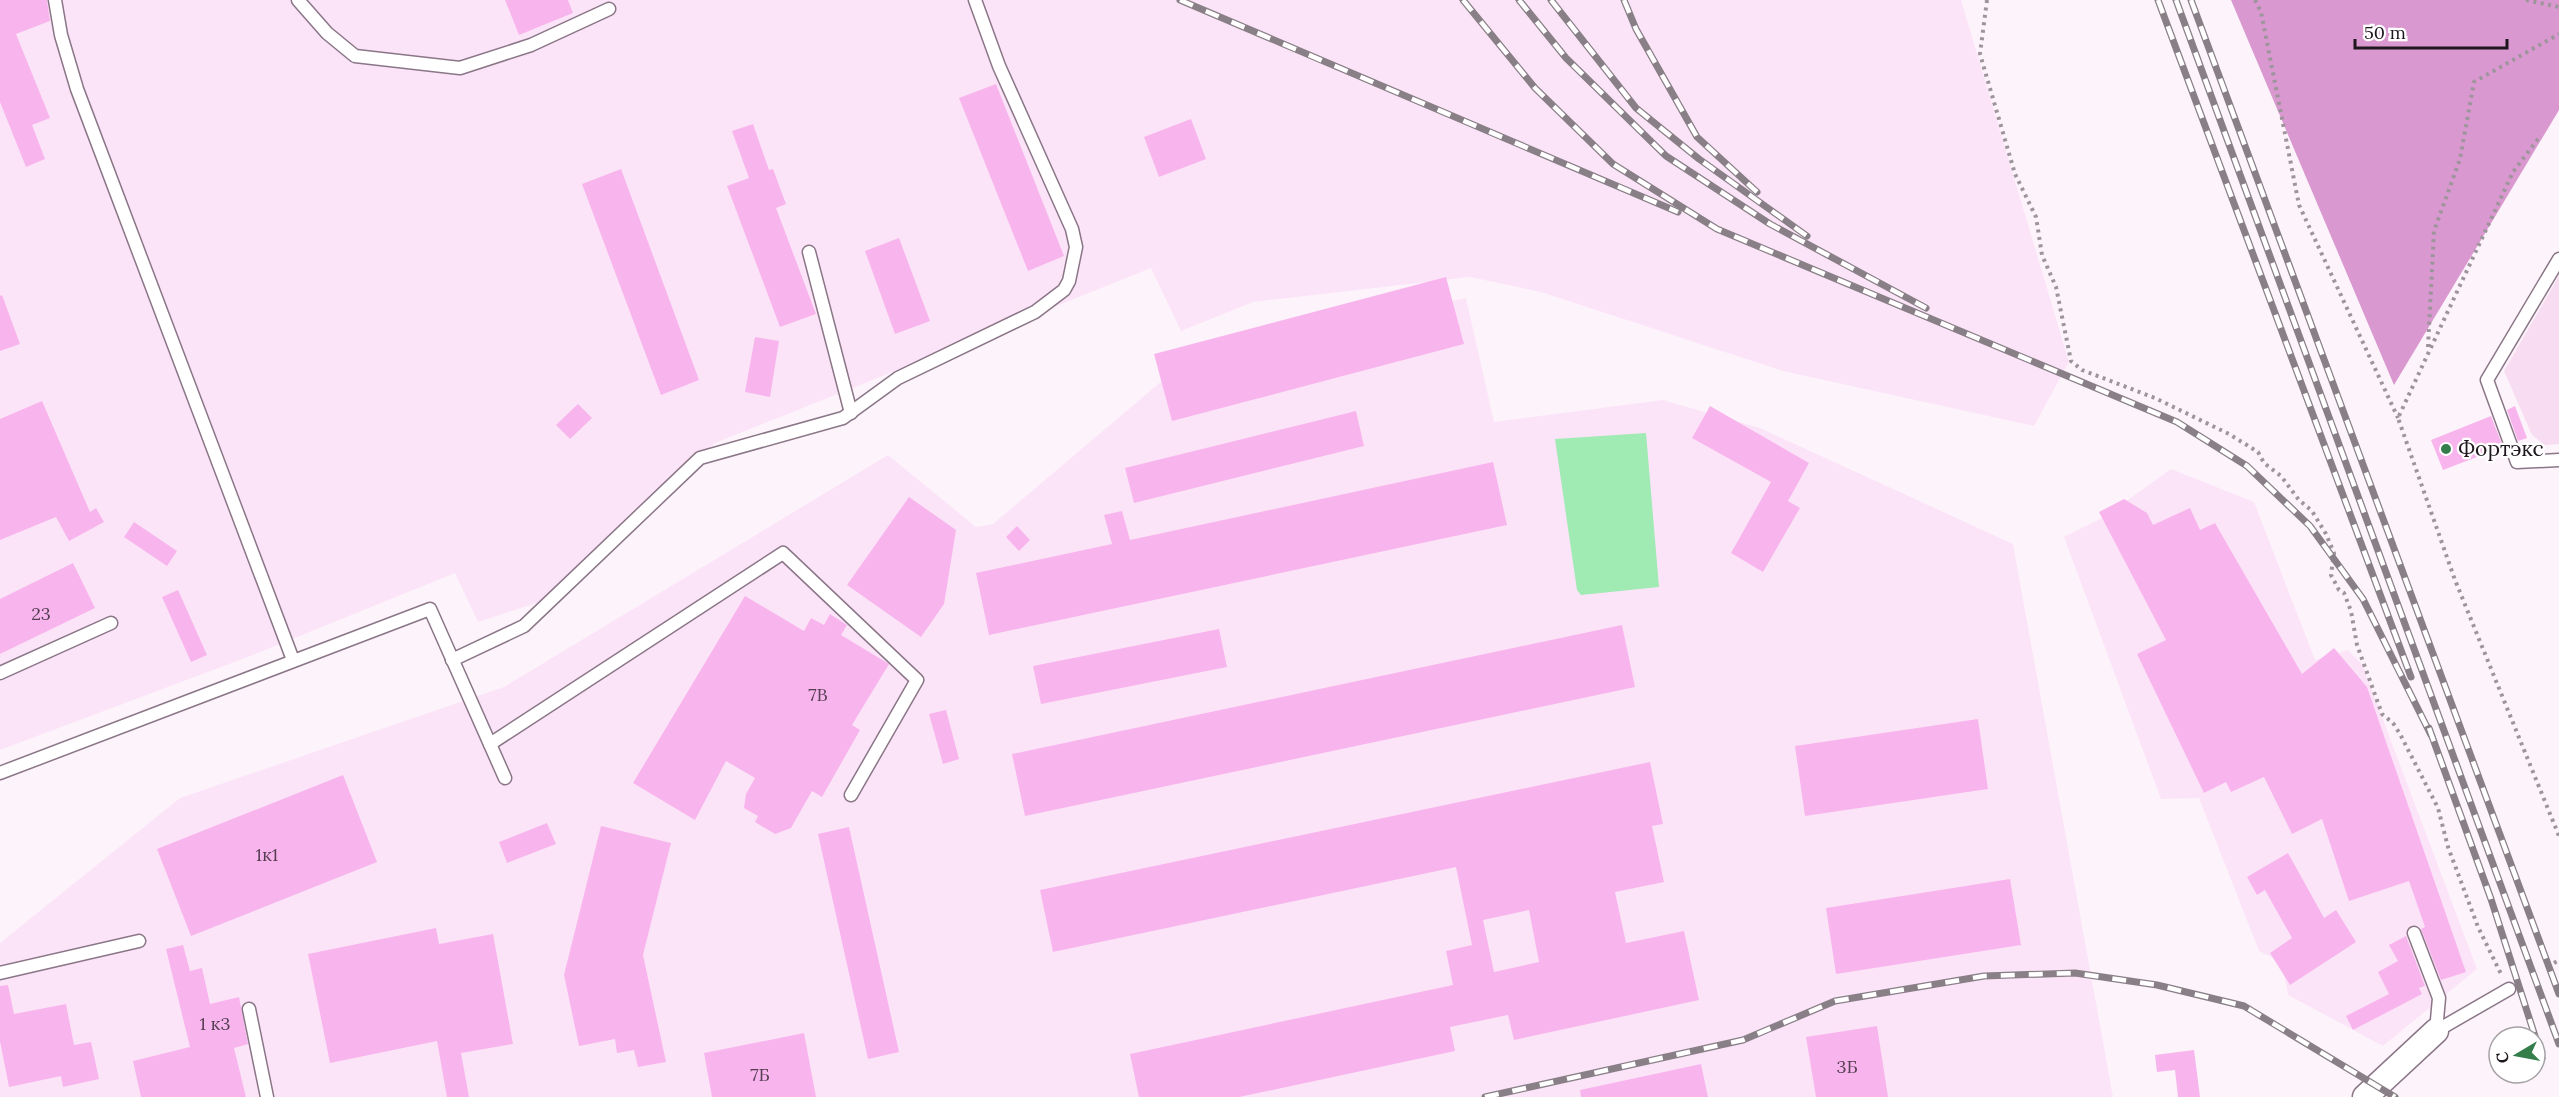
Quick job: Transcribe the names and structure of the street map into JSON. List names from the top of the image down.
{
  "places": ["Фортэкс"],
  "house_numbers": [
    "23",
    "7В",
    "1к1",
    "1 к3",
    "3Б",
    "7Б"
  ],
  "scale_bar": "50 m",
  "north": "left"
}
